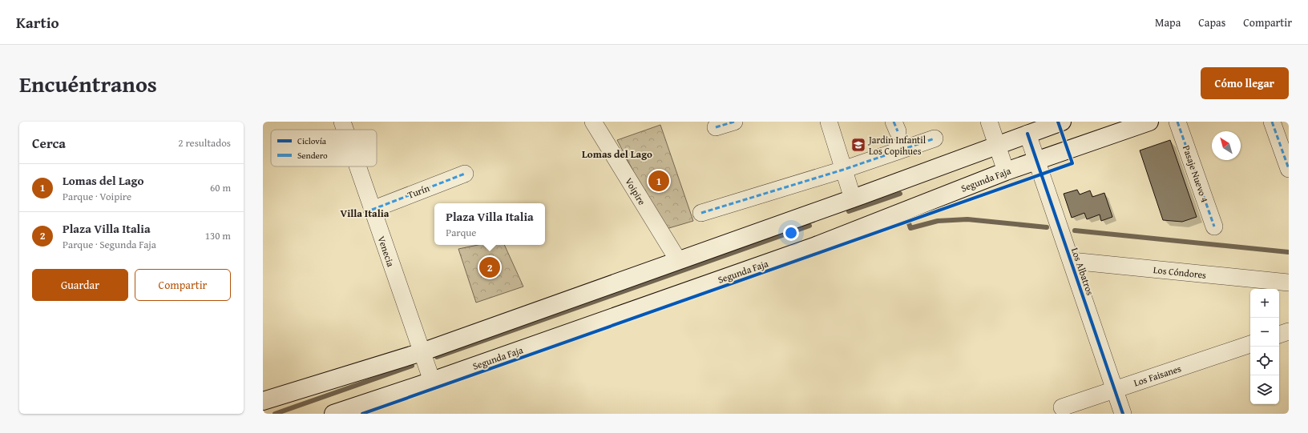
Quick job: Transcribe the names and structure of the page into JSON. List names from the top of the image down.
{
  "streets": {
    "main road": ["Segunda Faja"],
    "street": [
      "Pasaje Nuevo 4",
      "Turín",
      "Voipire",
      "Venecia",
      "Los Albatros",
      "Los Cóndores",
      "Los Faisanes"
    ]
  },
  "crossings": [
    ["Segunda Faja", "Venecia"],
    ["Segunda Faja", "Los Albatros"],
    ["Turín", "Venecia"],
    ["Los Albatros", "Los Cóndores"],
    ["Los Albatros", "Los Faisanes"]
  ],
  "districts": ["Lomas del Lago", "Villa Italia"],
  "places": {
    "school or university": ["Jardin Infantil Los Copihues"]
  },
  "legend": ["Ciclovía", "Sendero"],
  "north": "top left",
  "page": {
    "header": "Kartio",
    "nav": ["Mapa", "Capas", "Compartir"],
    "title": "Encuéntranos",
    "buttons": [
      "Cómo llegar",
      ["Guardar", "Compartir"]
    ],
    "heading": ["Cerca", "2 resultados"],
    "list": [
      {
        "mark": "1",
        "name": "Lomas del Lago",
        "note": "Parque · Voipire",
        "value": "60 m"
      },
      {
        "mark": "2",
        "name": "Plaza Villa Italia",
        "note": "Parque · Segunda Faja",
        "value": "130 m"
      }
    ],
    "pins": ["1", "2"],
    "popup": ["Plaza Villa Italia", "Parque"],
    "map_buttons": ["+", "−"]
  }
}
